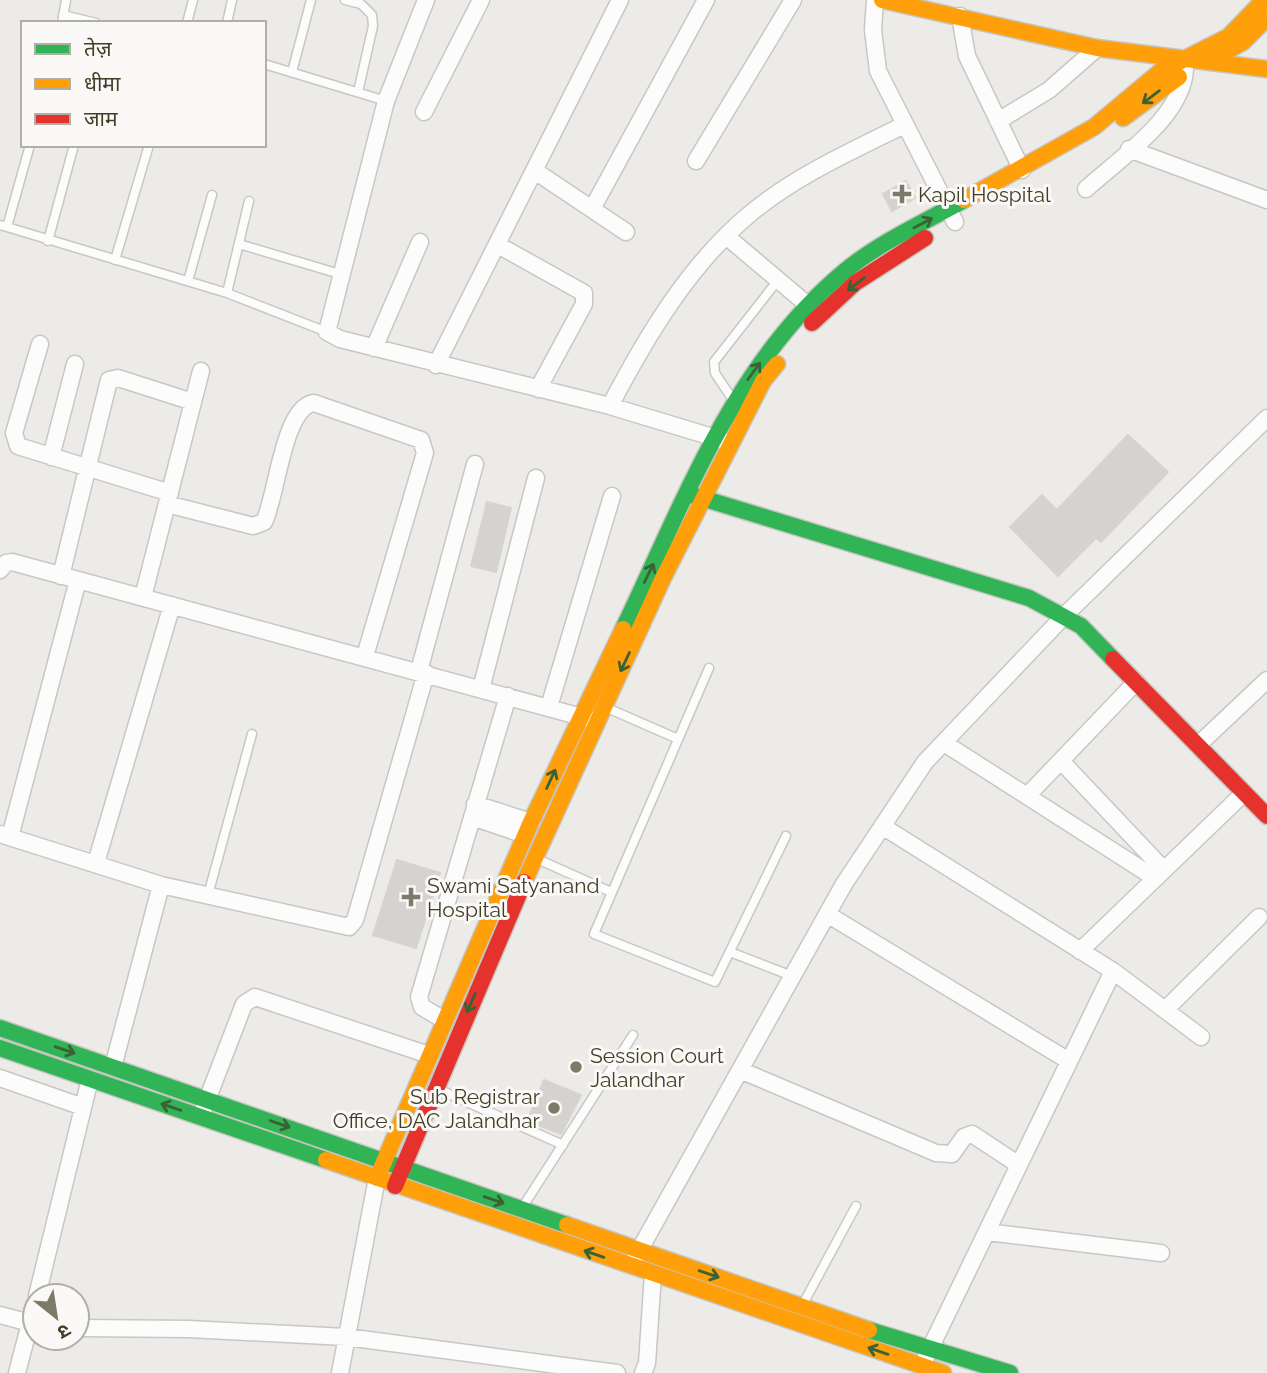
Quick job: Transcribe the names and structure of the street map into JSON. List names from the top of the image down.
{
  "places": {
    "health": ["Kapil Hospital", "Swami Satyanand Hospital"],
    "other": ["Session Court Jalandhar", "Sub Registrar Office, DAC Jalandhar"]
  },
  "legend": ["तेज़", "धीमा", "जाम"],
  "north": "bottom right"
}
